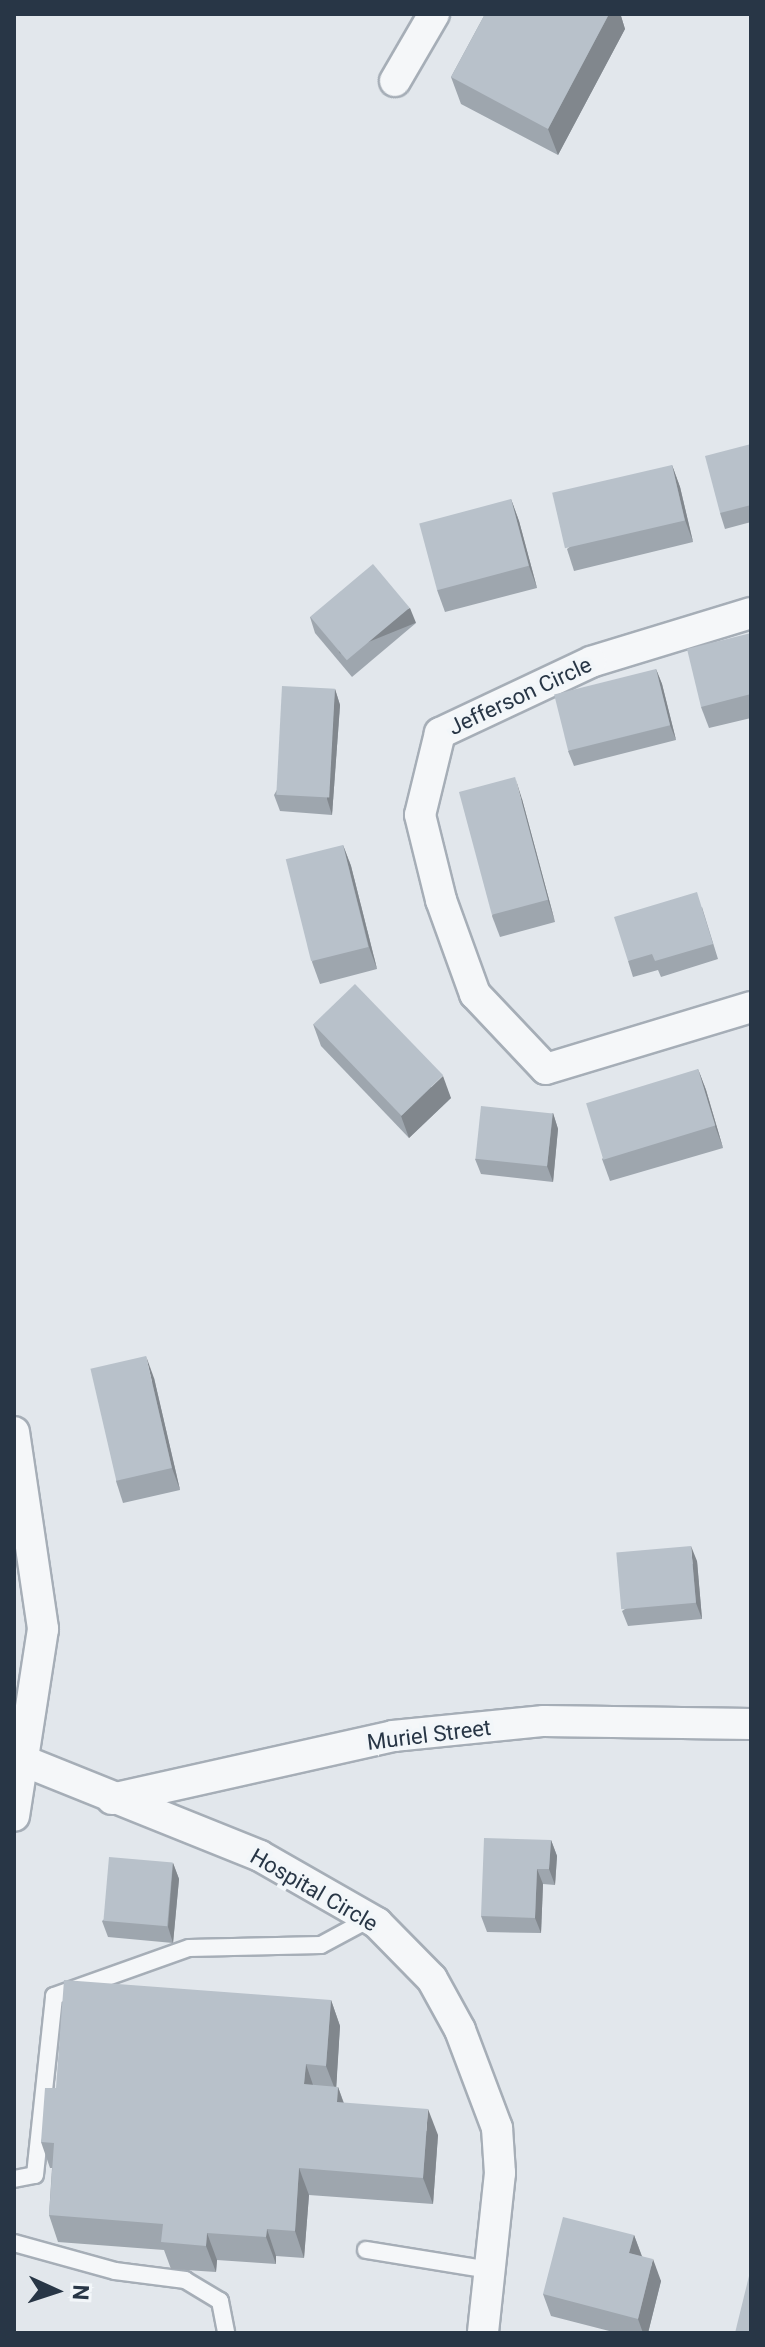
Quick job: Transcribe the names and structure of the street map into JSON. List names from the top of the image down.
{
  "streets": {
    "street": ["Jefferson Circle", "Muriel Street", "Hospital Circle"]
  },
  "crossings": [
    ["Muriel Street", "Hospital Circle"]
  ],
  "north": "right"
}
